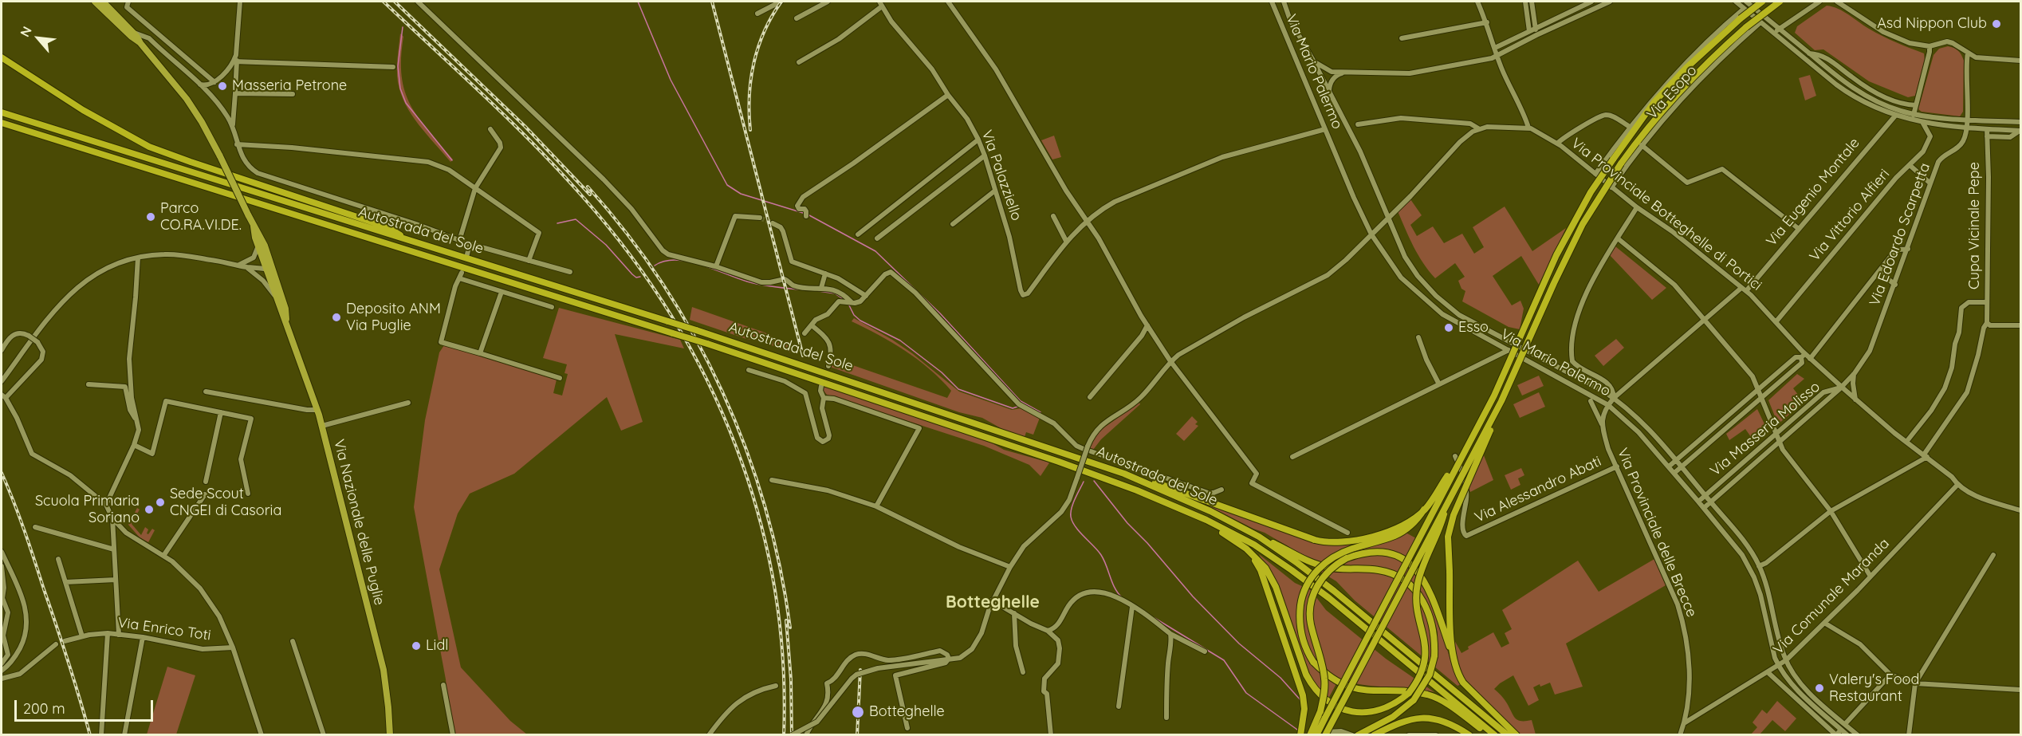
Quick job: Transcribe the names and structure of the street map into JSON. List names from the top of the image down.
{
  "streets": {
    "highway": ["Autostrada del Sole"],
    "main road": ["Via Nazionale delle Puglie"],
    "street": [
      "Via Mario Palermo",
      "Via Esopo",
      "Via Palazziello",
      "Via Eugenio Montale",
      "Via Provinciale Botteghelle di Portici",
      "Via Vittorio Alfieri",
      "Cupa Vicinale Pepe",
      "Via Edoardo Scarpetta",
      "Via Masseria Molisso",
      "Via Alessandro Abati",
      "Via Provinciale delle Brecce",
      "Via Comunale Maranda",
      "Via Enrico Toti"
    ]
  },
  "crossings": [
    ["Via Mario Palermo", "Via Eugenio Montale"],
    ["Via Mario Palermo", "Via Masseria Molisso"],
    ["Via Mario Palermo", "Via Comunale Maranda"],
    ["Via Esopo", "Via Provinciale Botteghelle di Portici"],
    ["Via Eugenio Montale", "Via Provinciale Botteghelle di Portici"],
    ["Via Provinciale Botteghelle di Portici", "Via Vittorio Alfieri"],
    ["Via Provinciale Botteghelle di Portici", "Cupa Vicinale Pepe"],
    ["Via Provinciale Botteghelle di Portici", "Via Edoardo Scarpetta"],
    ["Via Provinciale Botteghelle di Portici", "Via Masseria Molisso"],
    ["Via Provinciale Botteghelle di Portici", "Via Comunale Maranda"],
    ["Via Edoardo Scarpetta", "Via Masseria Molisso"],
    ["Via Alessandro Abati", "Via Provinciale delle Brecce"],
    ["Via Provinciale delle Brecce", "Via Comunale Maranda"]
  ],
  "districts": ["Botteghelle"],
  "places": [
    "Asd Nippon Club",
    "Masseria Petrone",
    "Parco CO.RA.VI.DE.",
    "Deposito ANM Via Puglie",
    "Esso",
    "Sede Scout CNGEI di Casoria",
    "Scuola Primaria Soriano",
    "Lidl",
    "Valery's Food Restaurant",
    "Botteghelle"
  ],
  "scale_bar": "200 m",
  "north": "top left"
}
